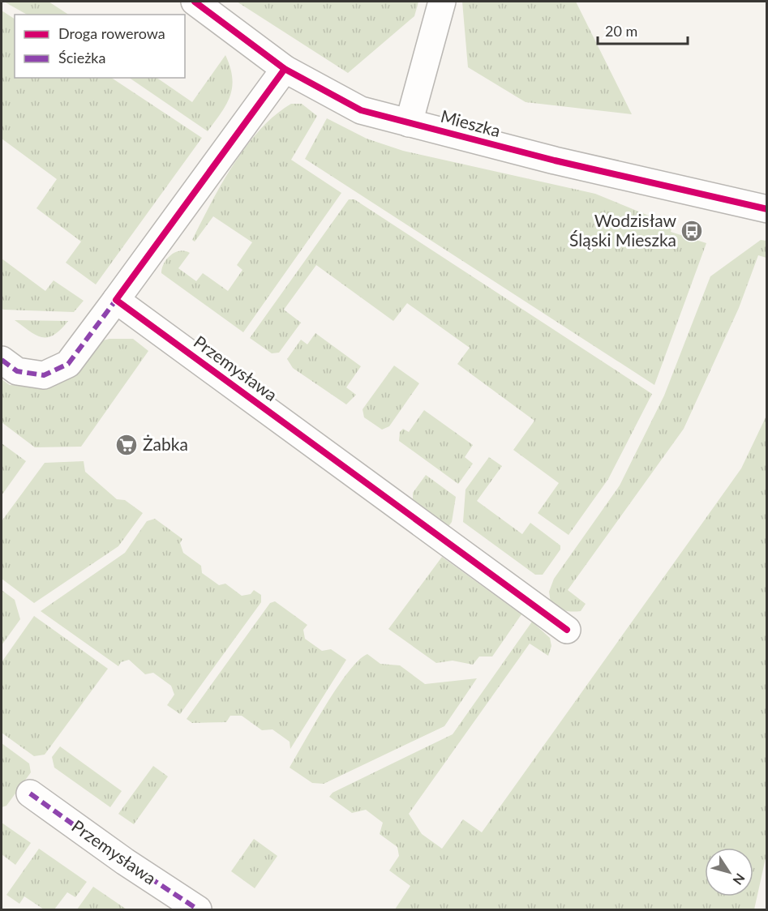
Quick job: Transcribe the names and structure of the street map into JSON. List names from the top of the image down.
{
  "streets": {
    "street": ["Mieszka", "Przemysława"]
  },
  "places": {
    "bus stop": ["Wodzisław Śląski Mieszka"],
    "supermarket": ["Żabka"]
  },
  "legend": ["Droga rowerowa", "Ścieżka"],
  "scale_bar": "20 m",
  "north": "bottom right"
}
